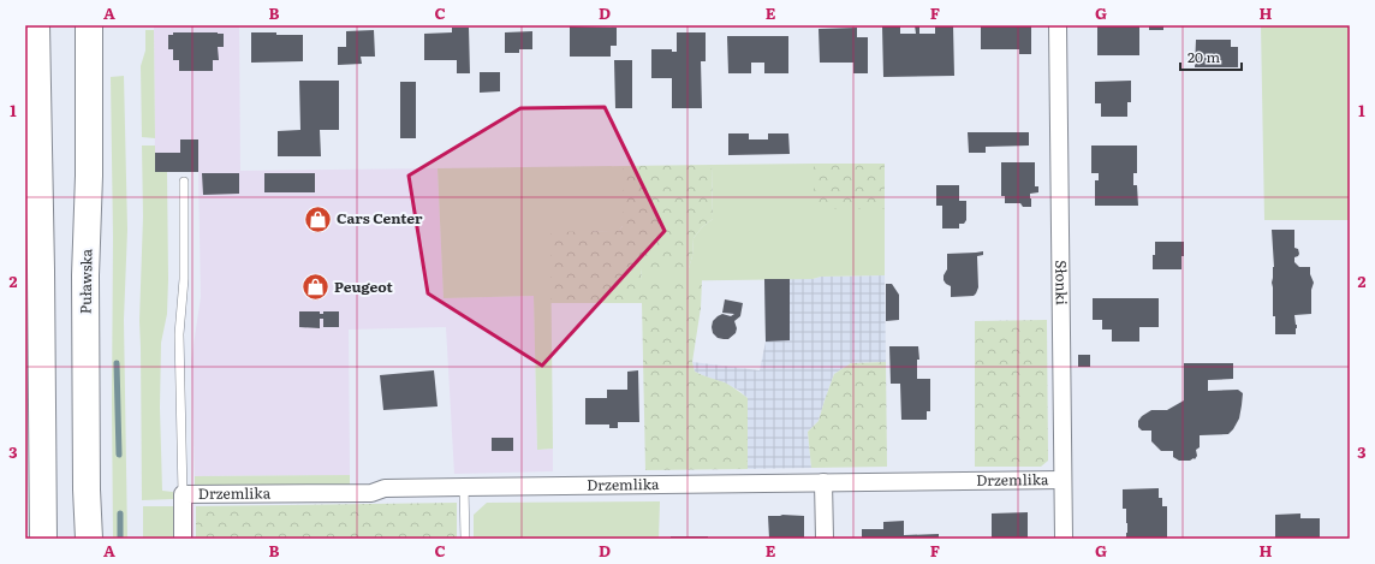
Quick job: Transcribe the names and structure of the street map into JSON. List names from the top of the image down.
{
  "streets": {
    "main road": ["Puławska"],
    "street": ["Słonki", "Drzemlika"]
  },
  "crossings": [
    ["Słonki", "Drzemlika"]
  ],
  "places": {
    "shop": ["Cars Center", "Peugeot"]
  },
  "scale_bar": "20 m",
  "grid": {
    "columns": [
      "A",
      "B",
      "C",
      "D",
      "E",
      "F",
      "G",
      "H"
    ],
    "rows": ["1", "2", "3"]
  }
}
